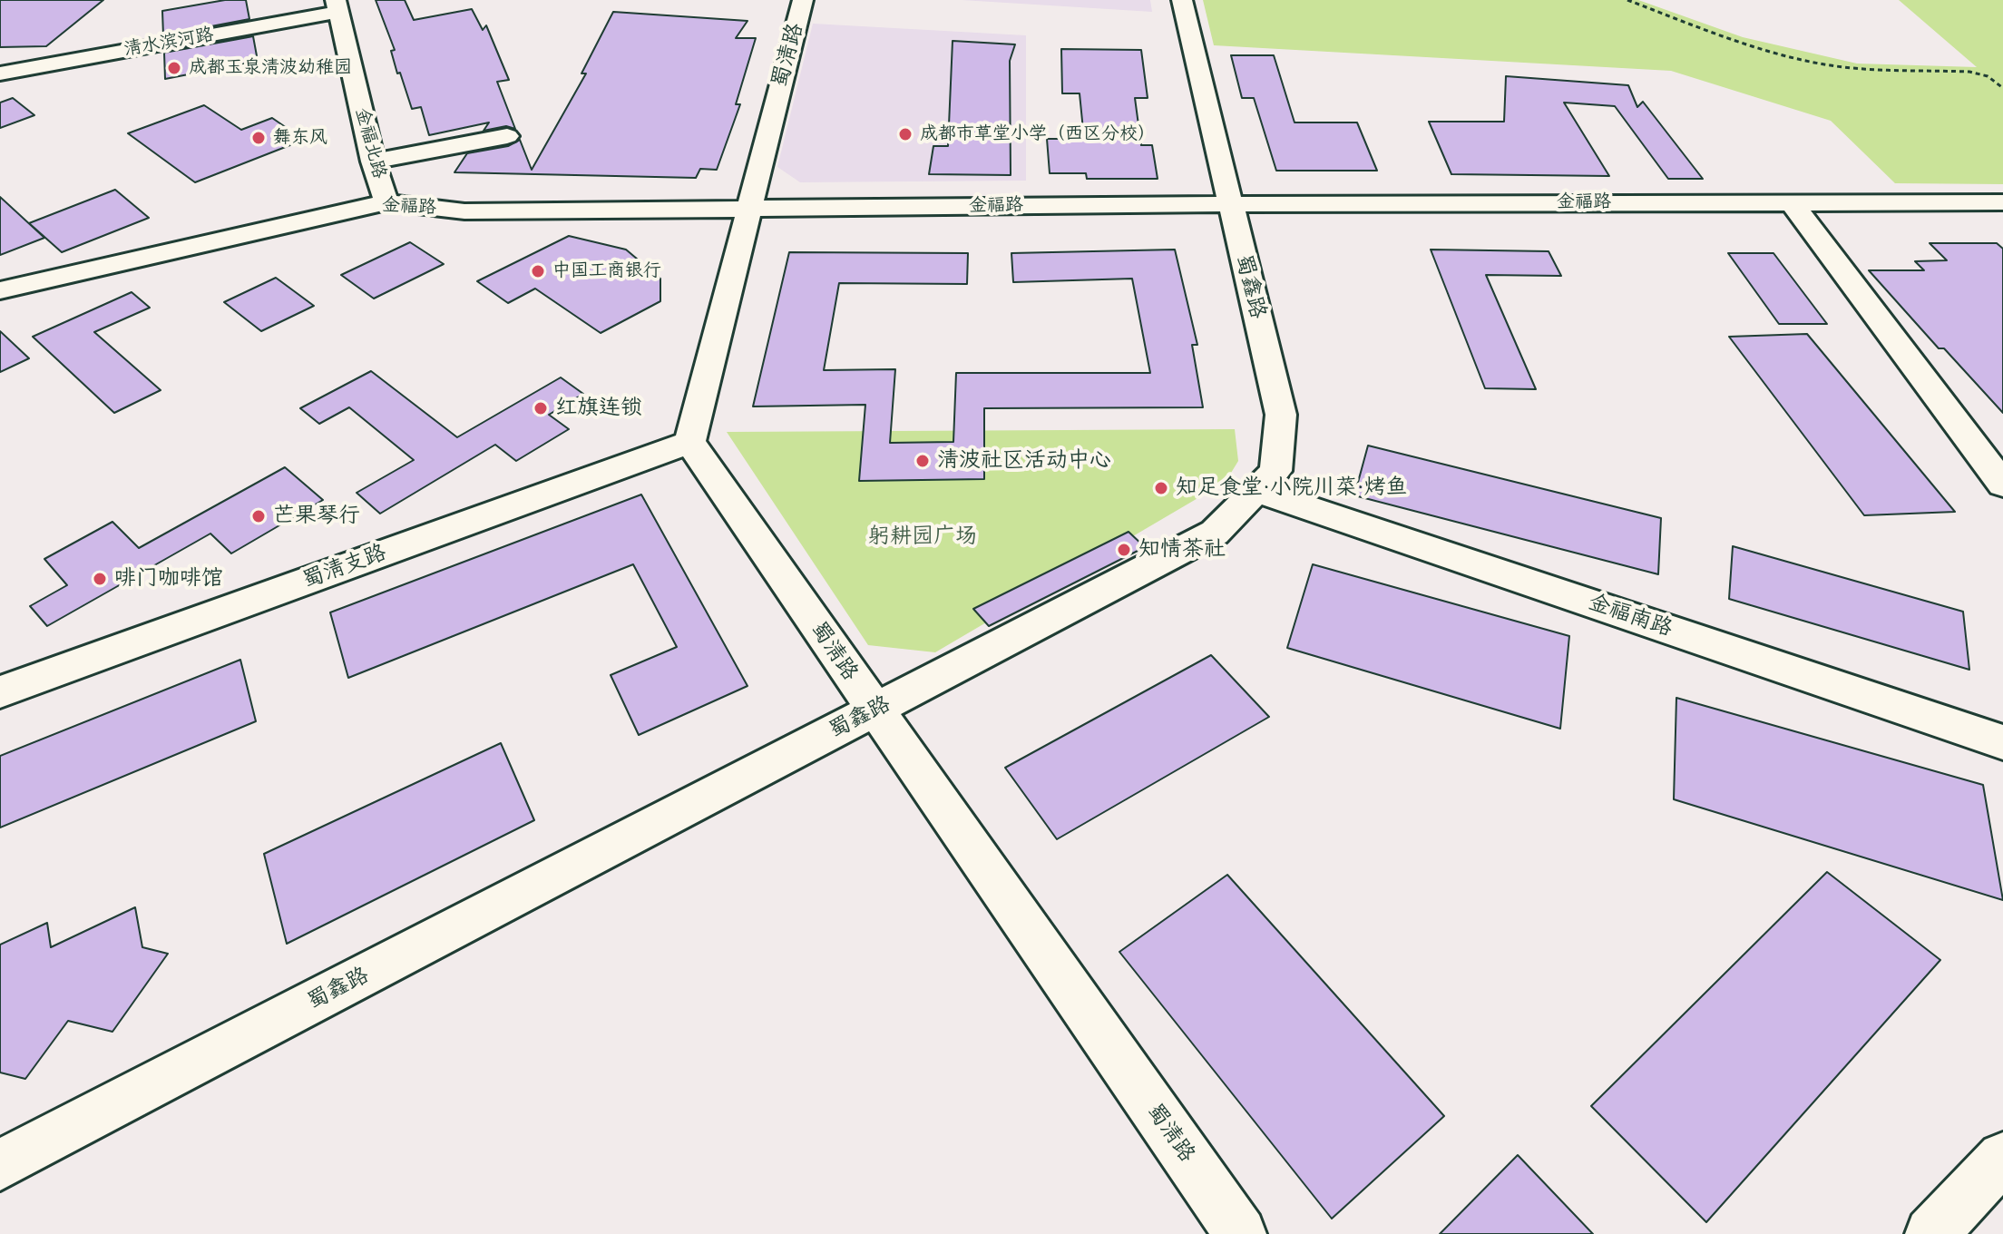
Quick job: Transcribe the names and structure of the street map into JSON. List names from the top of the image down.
{
  "streets": {
    "street": [
      "清水滨河路",
      "蜀清路",
      "金福北路",
      "金福路",
      "蜀鑫路",
      "蜀清支路",
      "金福南路"
    ]
  },
  "crossings": [
    ["清水滨河路", "金福北路"],
    ["蜀清路", "金福路"],
    ["蜀清路", "蜀鑫路"],
    ["蜀清路", "蜀清支路"],
    ["金福北路", "金福路"],
    ["金福路", "蜀鑫路"],
    ["蜀鑫路", "金福南路"]
  ],
  "parks": ["躬耕园广场"],
  "places": [
    "成都玉泉清波幼稚园",
    "成都市草堂小学（西区分校）",
    "舞东风",
    "中国工商银行",
    "红旗连锁",
    "清波社区活动中心",
    "知足食堂·小院川菜·烤鱼",
    "芒果琴行",
    "知情茶社",
    "啡门咖啡馆"
  ]
}
